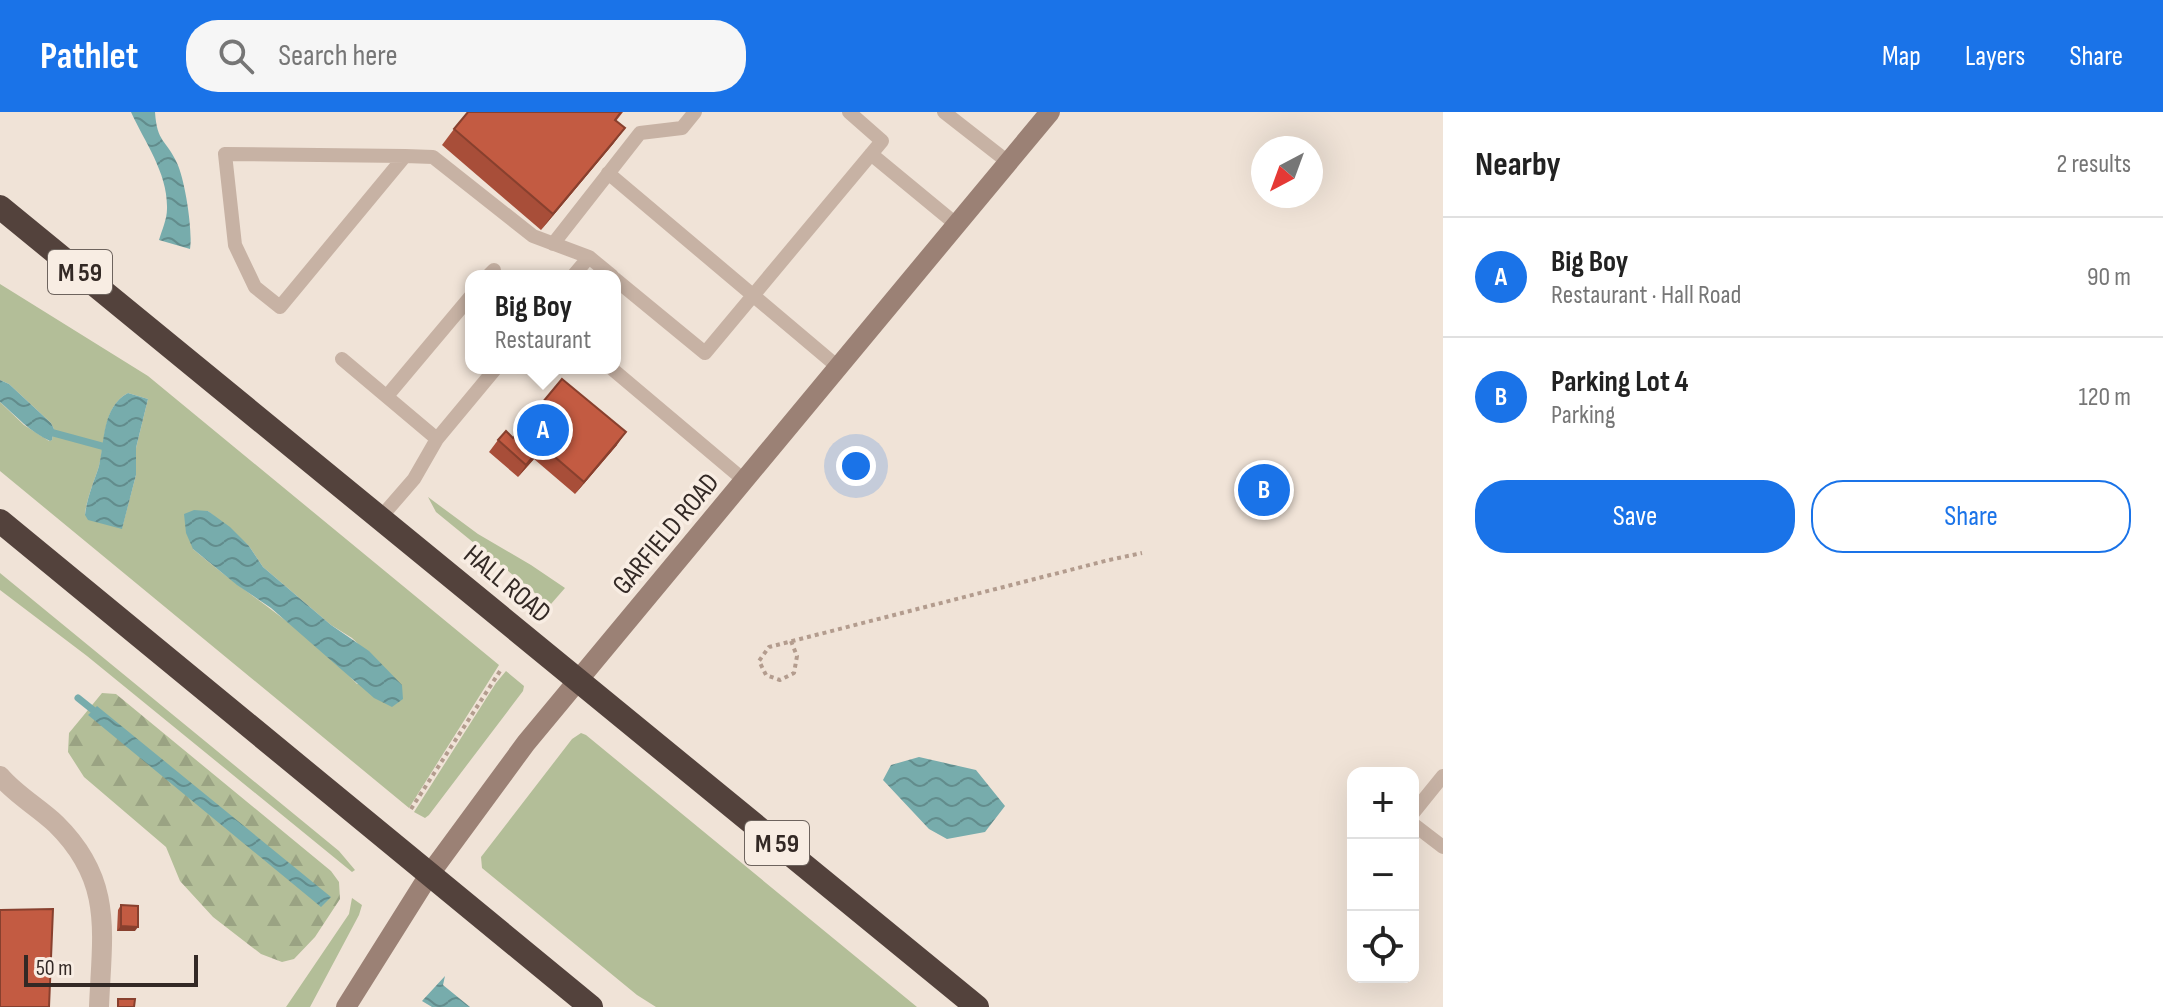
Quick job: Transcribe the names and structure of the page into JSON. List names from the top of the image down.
{
  "streets": {
    "highway": ["M 59", "HALL ROAD"],
    "main road": ["GARFIELD ROAD"]
  },
  "crossings": [
    ["GARFIELD ROAD", "HALL ROAD"]
  ],
  "scale_bar": "50 m",
  "north": "bottom left",
  "page": {
    "header": "Pathlet",
    "search": "Search here",
    "nav": ["Map", "Layers", "Share"],
    "heading": ["Nearby", "2 results"],
    "list": [
      {
        "mark": "A",
        "name": "Big Boy",
        "note": "Restaurant · Hall Road",
        "value": "90 m"
      },
      {
        "mark": "B",
        "name": "Parking Lot 4",
        "note": "Parking",
        "value": "120 m"
      }
    ],
    "popup": ["Big Boy", "Restaurant"],
    "pins": ["A", "B"],
    "buttons": ["Save", "Share"],
    "map_buttons": ["+", "−"],
    "scale": "50 m"
  }
}
